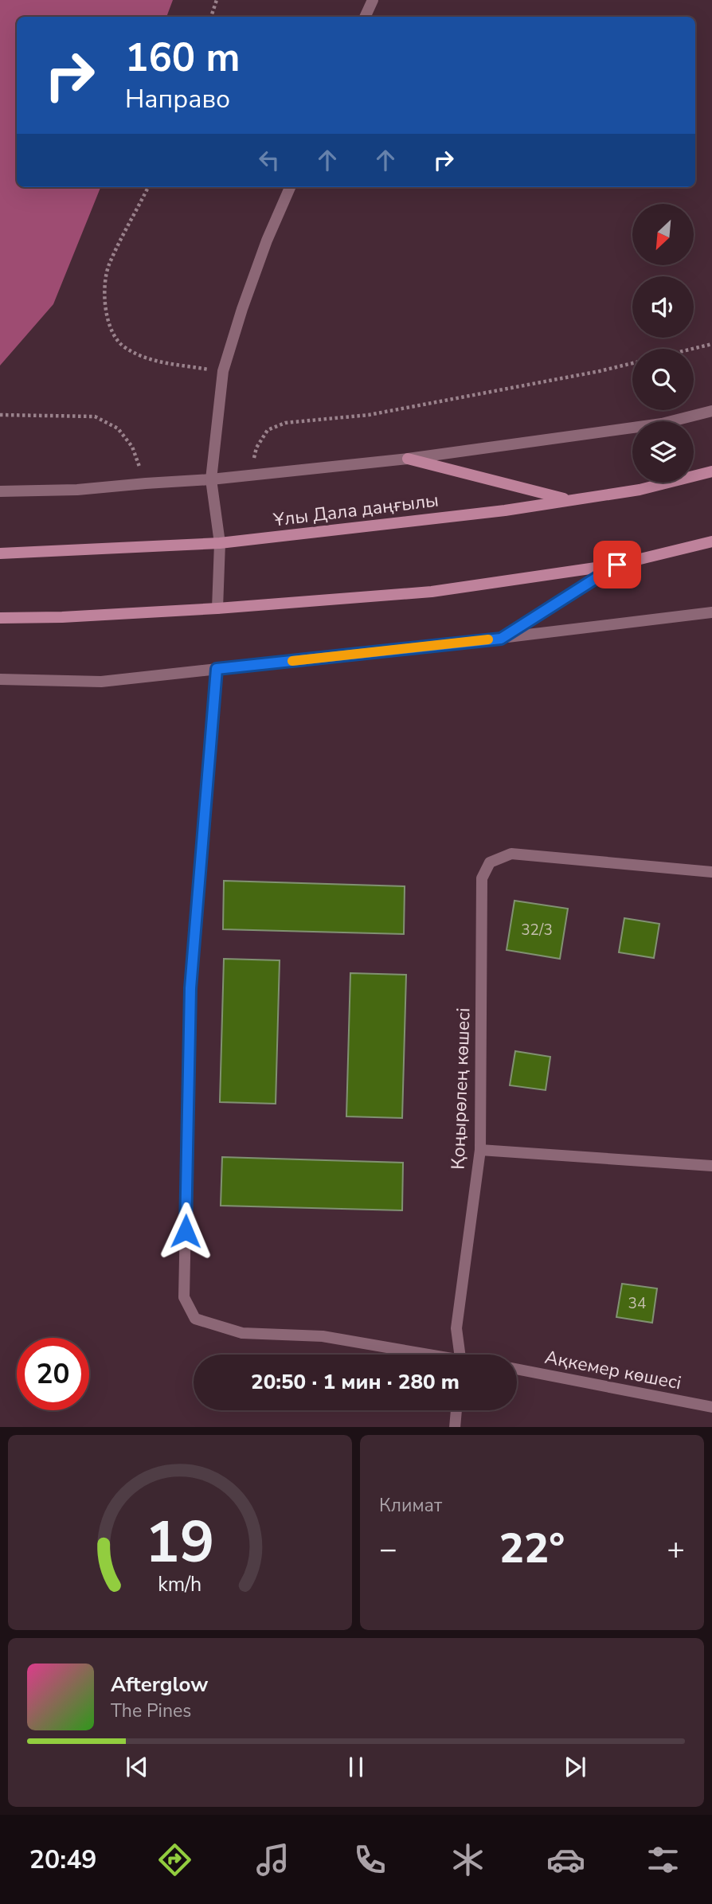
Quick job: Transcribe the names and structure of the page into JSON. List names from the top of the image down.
{
  "streets": {
    "main road": ["Ұлы Дала даңғылы"],
    "street": ["Қоңырөлең көшесі", "Ақкемер көшесі"]
  },
  "house_numbers": ["32/3", "34"],
  "north": "bottom left",
  "page": {
    "turn": ["160 m", "Направо"],
    "limit": "20",
    "trip": "20:50 · 1 мин · 280 m",
    "tile": "Климат",
    "heat": ["−", "22°", "+"],
    "song": ["Afterglow", "The Pines"],
    "tabs": "20:49",
    "gauge": ["19", "km/h"]
  }
}
